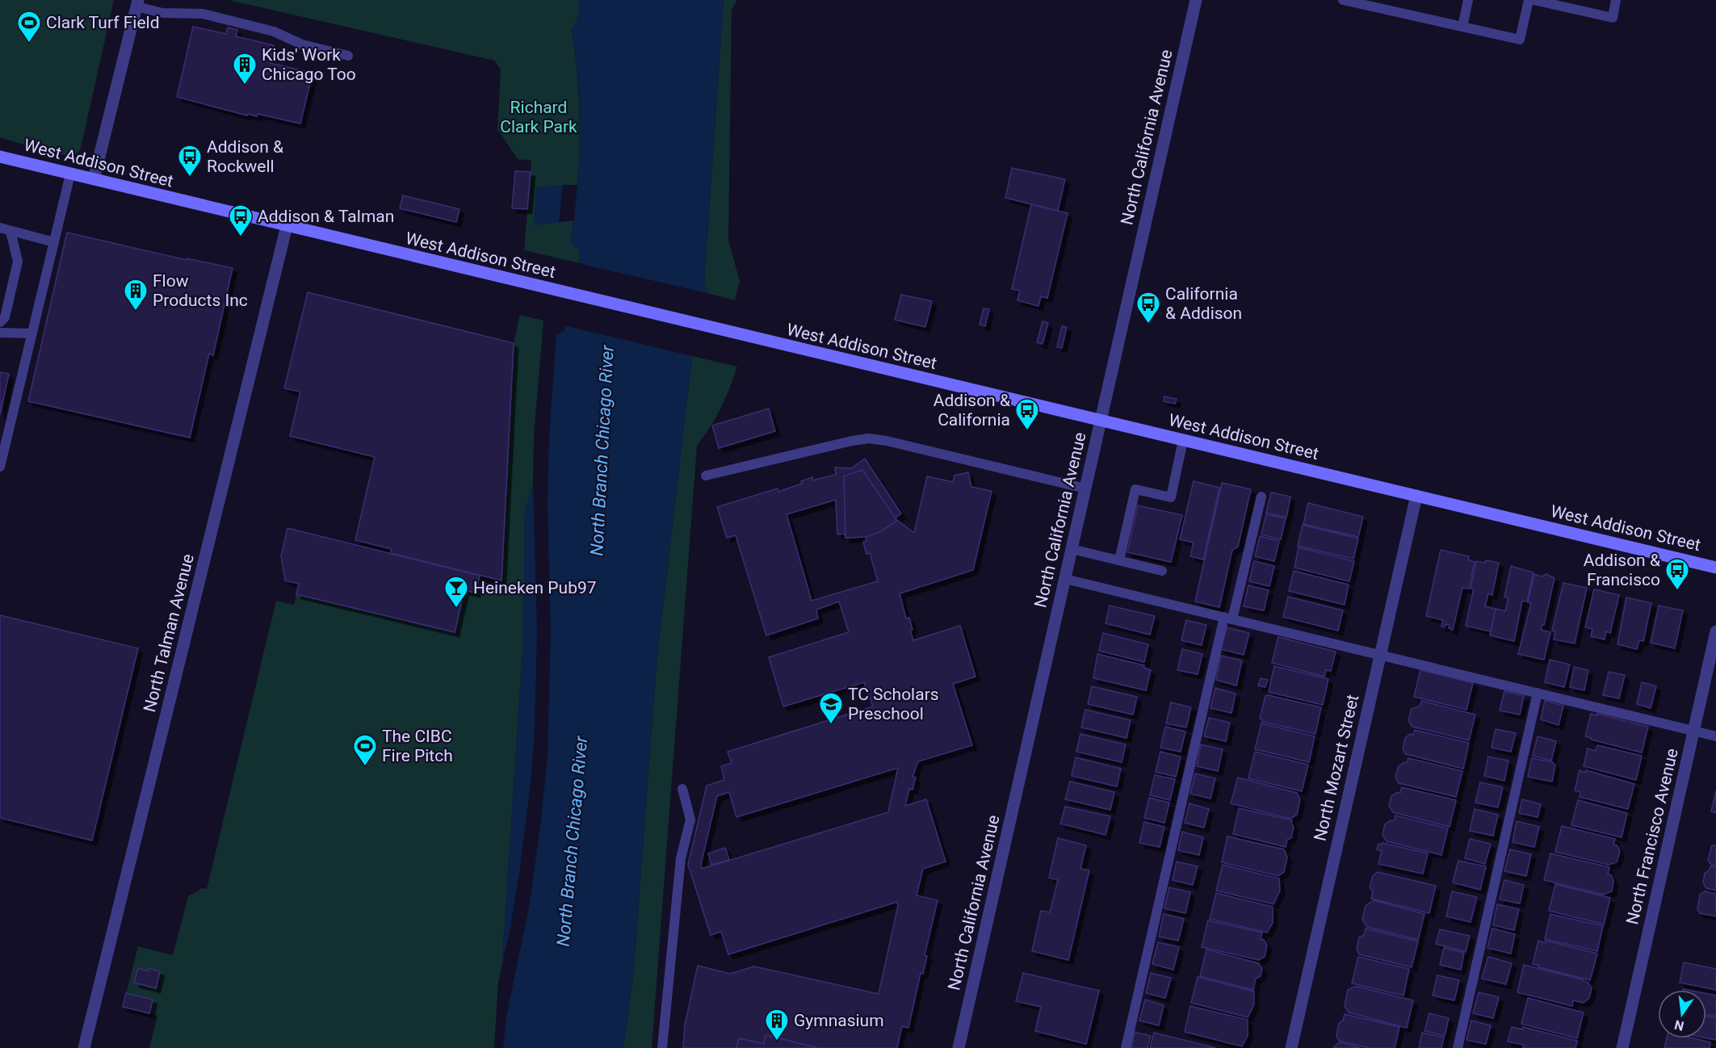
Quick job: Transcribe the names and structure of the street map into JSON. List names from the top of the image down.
{
  "streets": {
    "main road": ["West Addison Street"],
    "street": [
      "North California Avenue",
      "North Talman Avenue",
      "North Mozart Street",
      "North Francisco Avenue"
    ]
  },
  "crossings": [
    ["North California Avenue", "West Addison Street"],
    ["West Addison Street", "North Talman Avenue"],
    ["West Addison Street", "North Mozart Street"]
  ],
  "water": ["North Branch Chicago River"],
  "parks": ["Richard Clark Park"],
  "places": {
    "sports": ["Clark Turf Field", "The CIBC Fire Pitch"],
    "building": ["Kids' Work Chicago Too", "Flow Products Inc", "Gymnasium"],
    "bus stop": [
      "Addison & Rockwell",
      "Addison & Talman",
      "California & Addison",
      "Addison & California",
      "Addison & Francisco"
    ],
    "bar": ["Heineken Pub97"],
    "school or university": ["TC Scholars Preschool"]
  },
  "north": "bottom"
}
